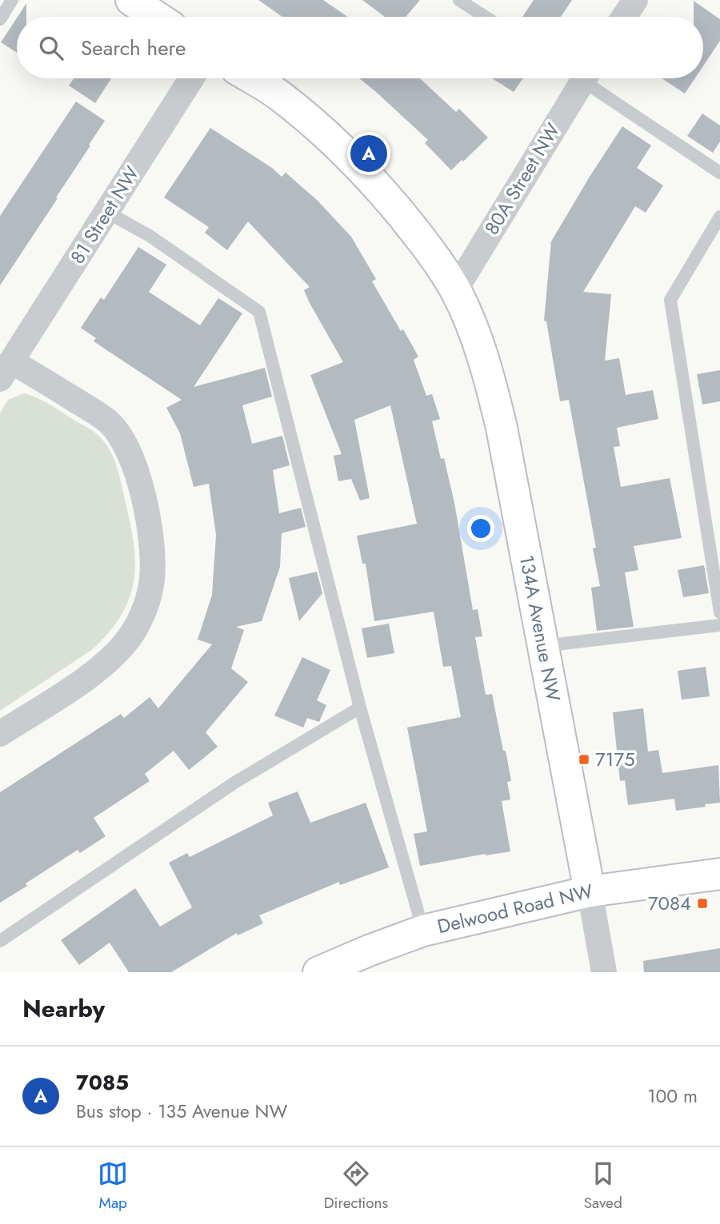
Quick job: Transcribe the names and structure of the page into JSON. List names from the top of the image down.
{
  "streets": {
    "street": [
      "80A Street NW",
      "81 Street NW",
      "134A Avenue NW",
      "Delwood Road NW"
    ]
  },
  "crossings": [
    ["80A Street NW", "134A Avenue NW"],
    ["134A Avenue NW", "Delwood Road NW"]
  ],
  "places": {
    "transit": ["7175", "7084"]
  },
  "page": {
    "search": "Search here",
    "pins": "A",
    "heading": "Nearby",
    "list": [
      {
        "mark": "A",
        "name": "7085",
        "note": "Bus stop · 135 Avenue NW",
        "value": "100 m"
      }
    ],
    "nav": ["Map", "Directions", "Saved"]
  }
}
